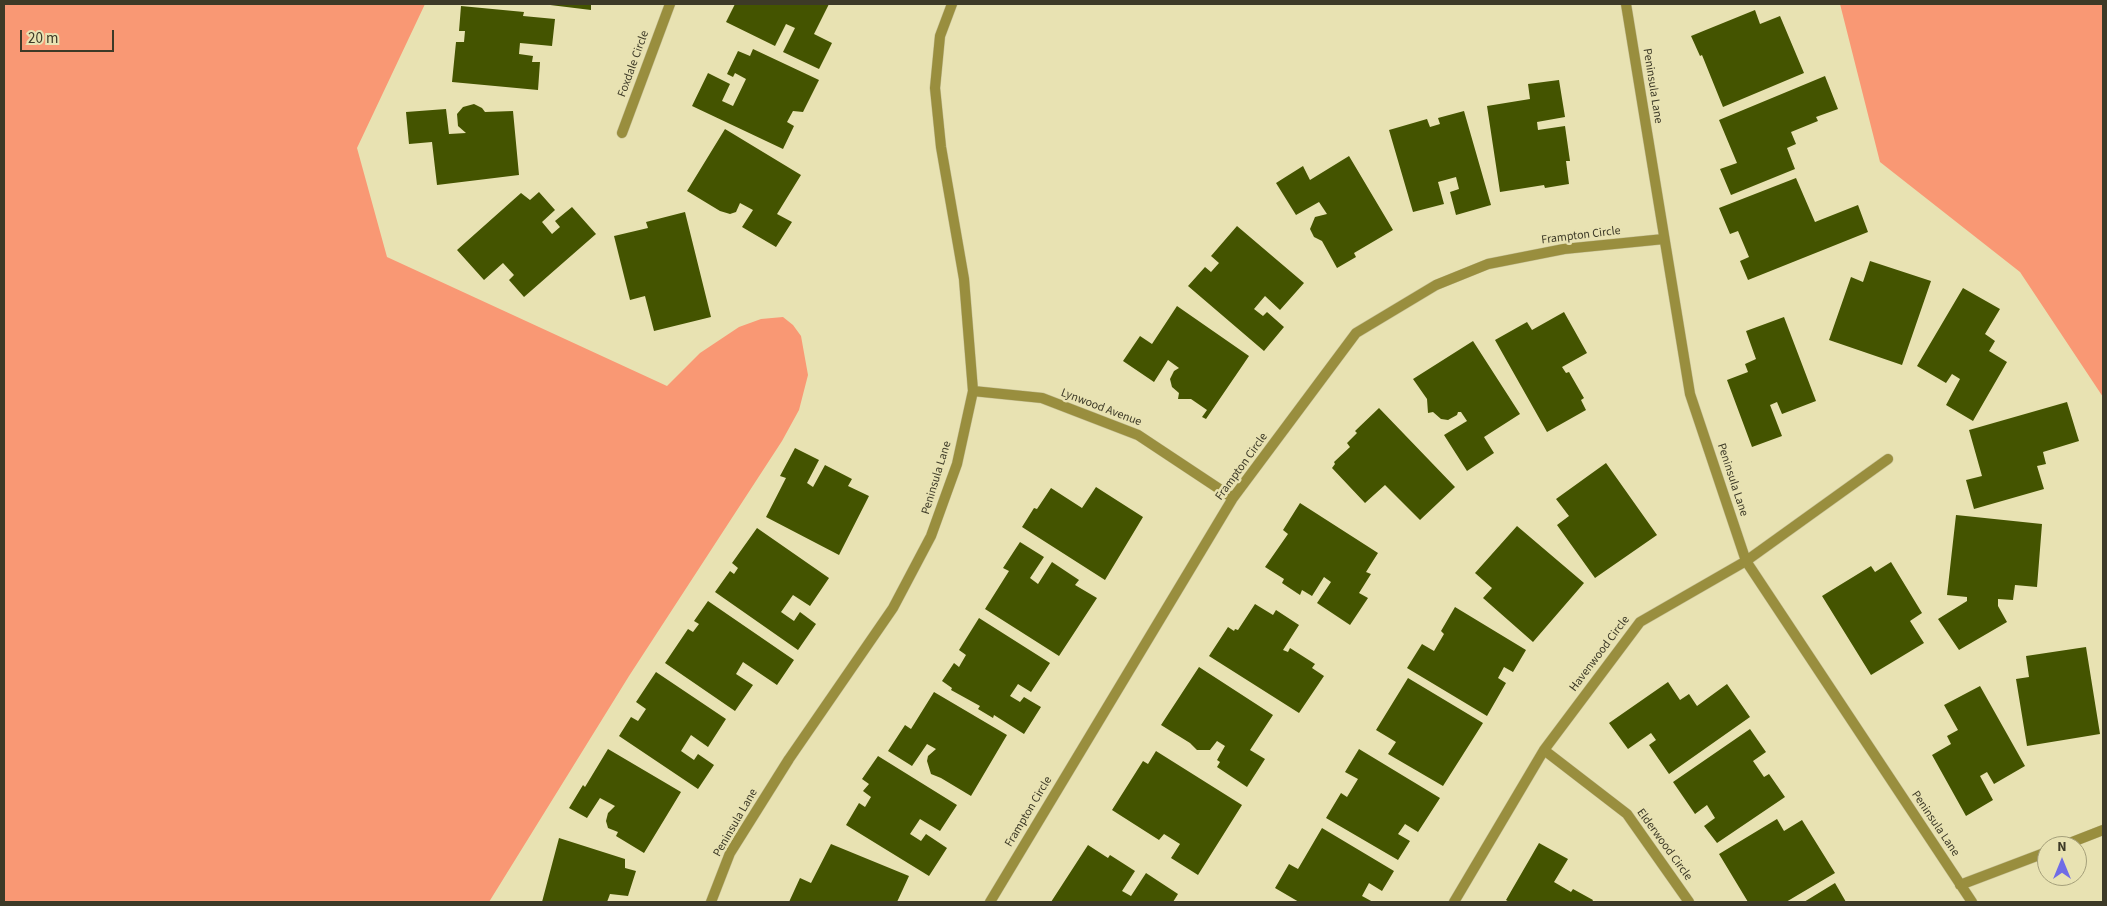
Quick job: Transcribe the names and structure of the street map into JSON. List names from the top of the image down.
{
  "streets": {
    "street": [
      "Foxdale Circle",
      "Peninsula Lane",
      "Frampton Circle",
      "Lynwood Avenue",
      "Havenwood Circle",
      "Elderwood Circle"
    ]
  },
  "crossings": [
    ["Peninsula Lane", "Frampton Circle"],
    ["Peninsula Lane", "Lynwood Avenue"],
    ["Peninsula Lane", "Havenwood Circle"],
    ["Frampton Circle", "Lynwood Avenue"],
    ["Havenwood Circle", "Elderwood Circle"]
  ],
  "scale_bar": "20 m",
  "north": "top"
}
